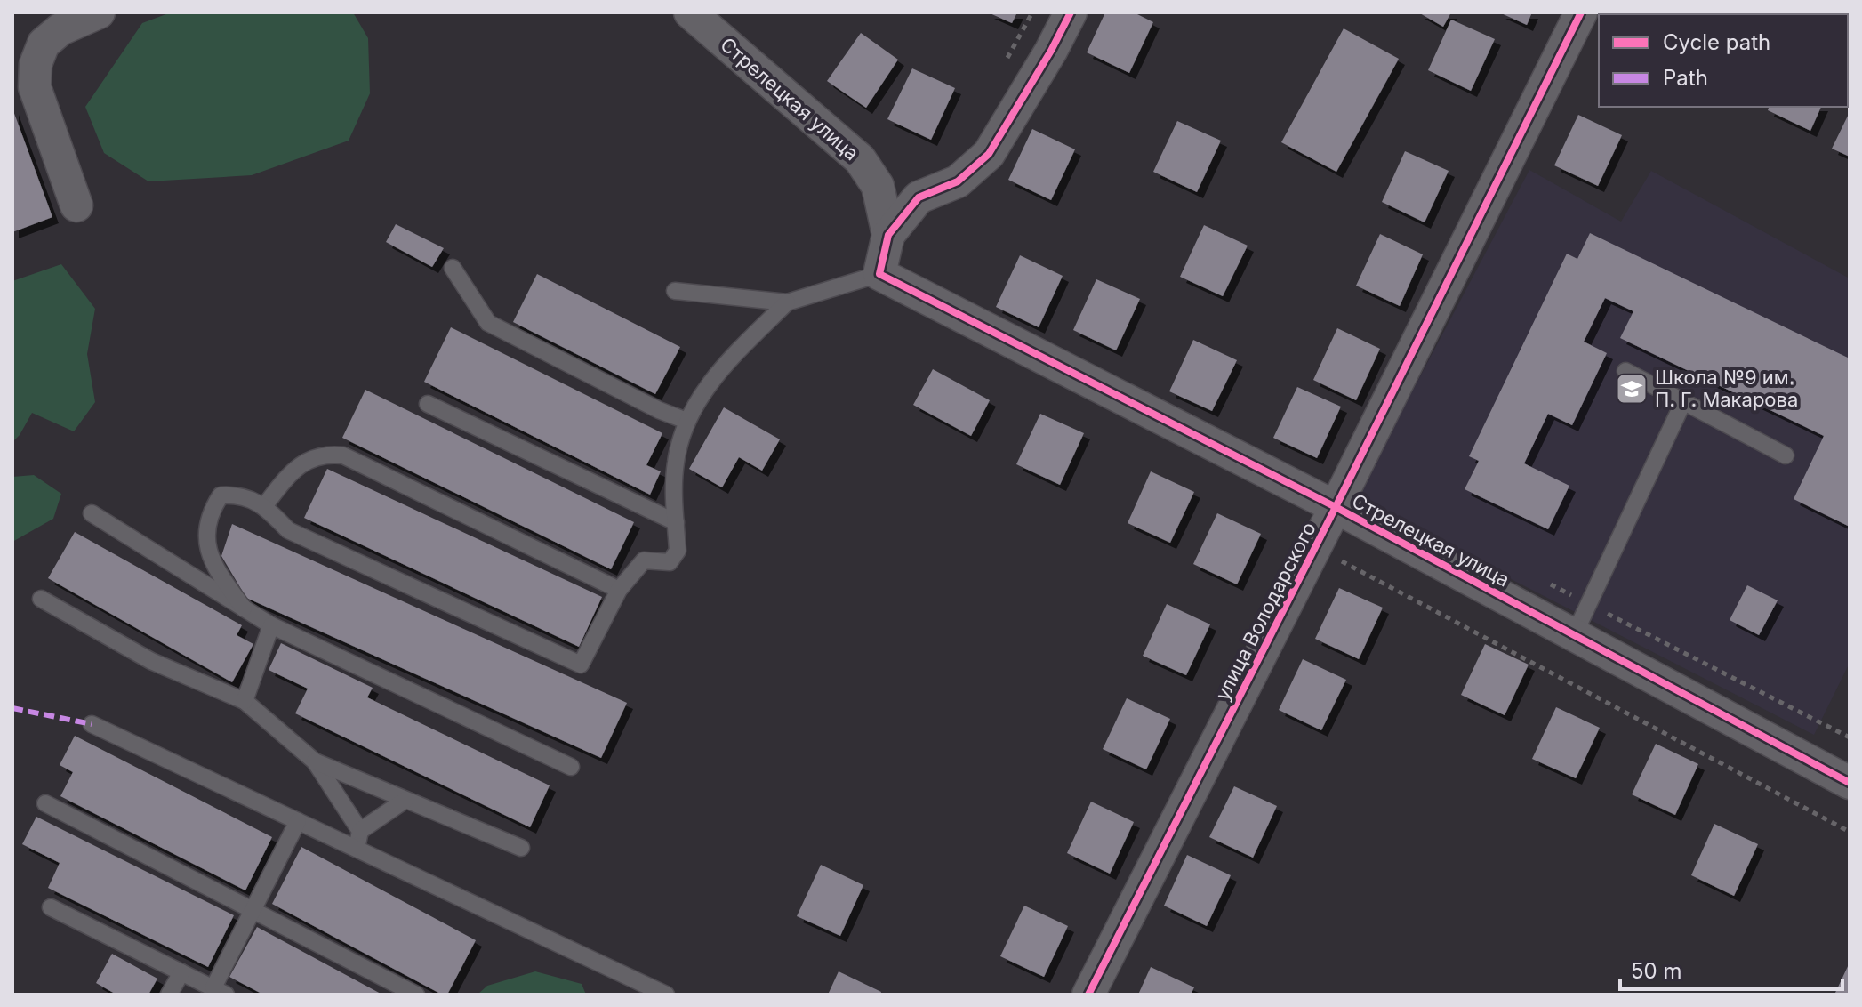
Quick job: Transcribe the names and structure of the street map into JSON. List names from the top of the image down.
{
  "streets": {
    "street": ["Стрелецкая улица", "улица Володарского"]
  },
  "crossings": [
    ["Стрелецкая улица", "улица Володарского"]
  ],
  "places": {
    "school or university": ["Школа №9 им. П. Г. Макарова"]
  },
  "legend": ["Cycle path", "Path"],
  "scale_bar": "50 m"
}
